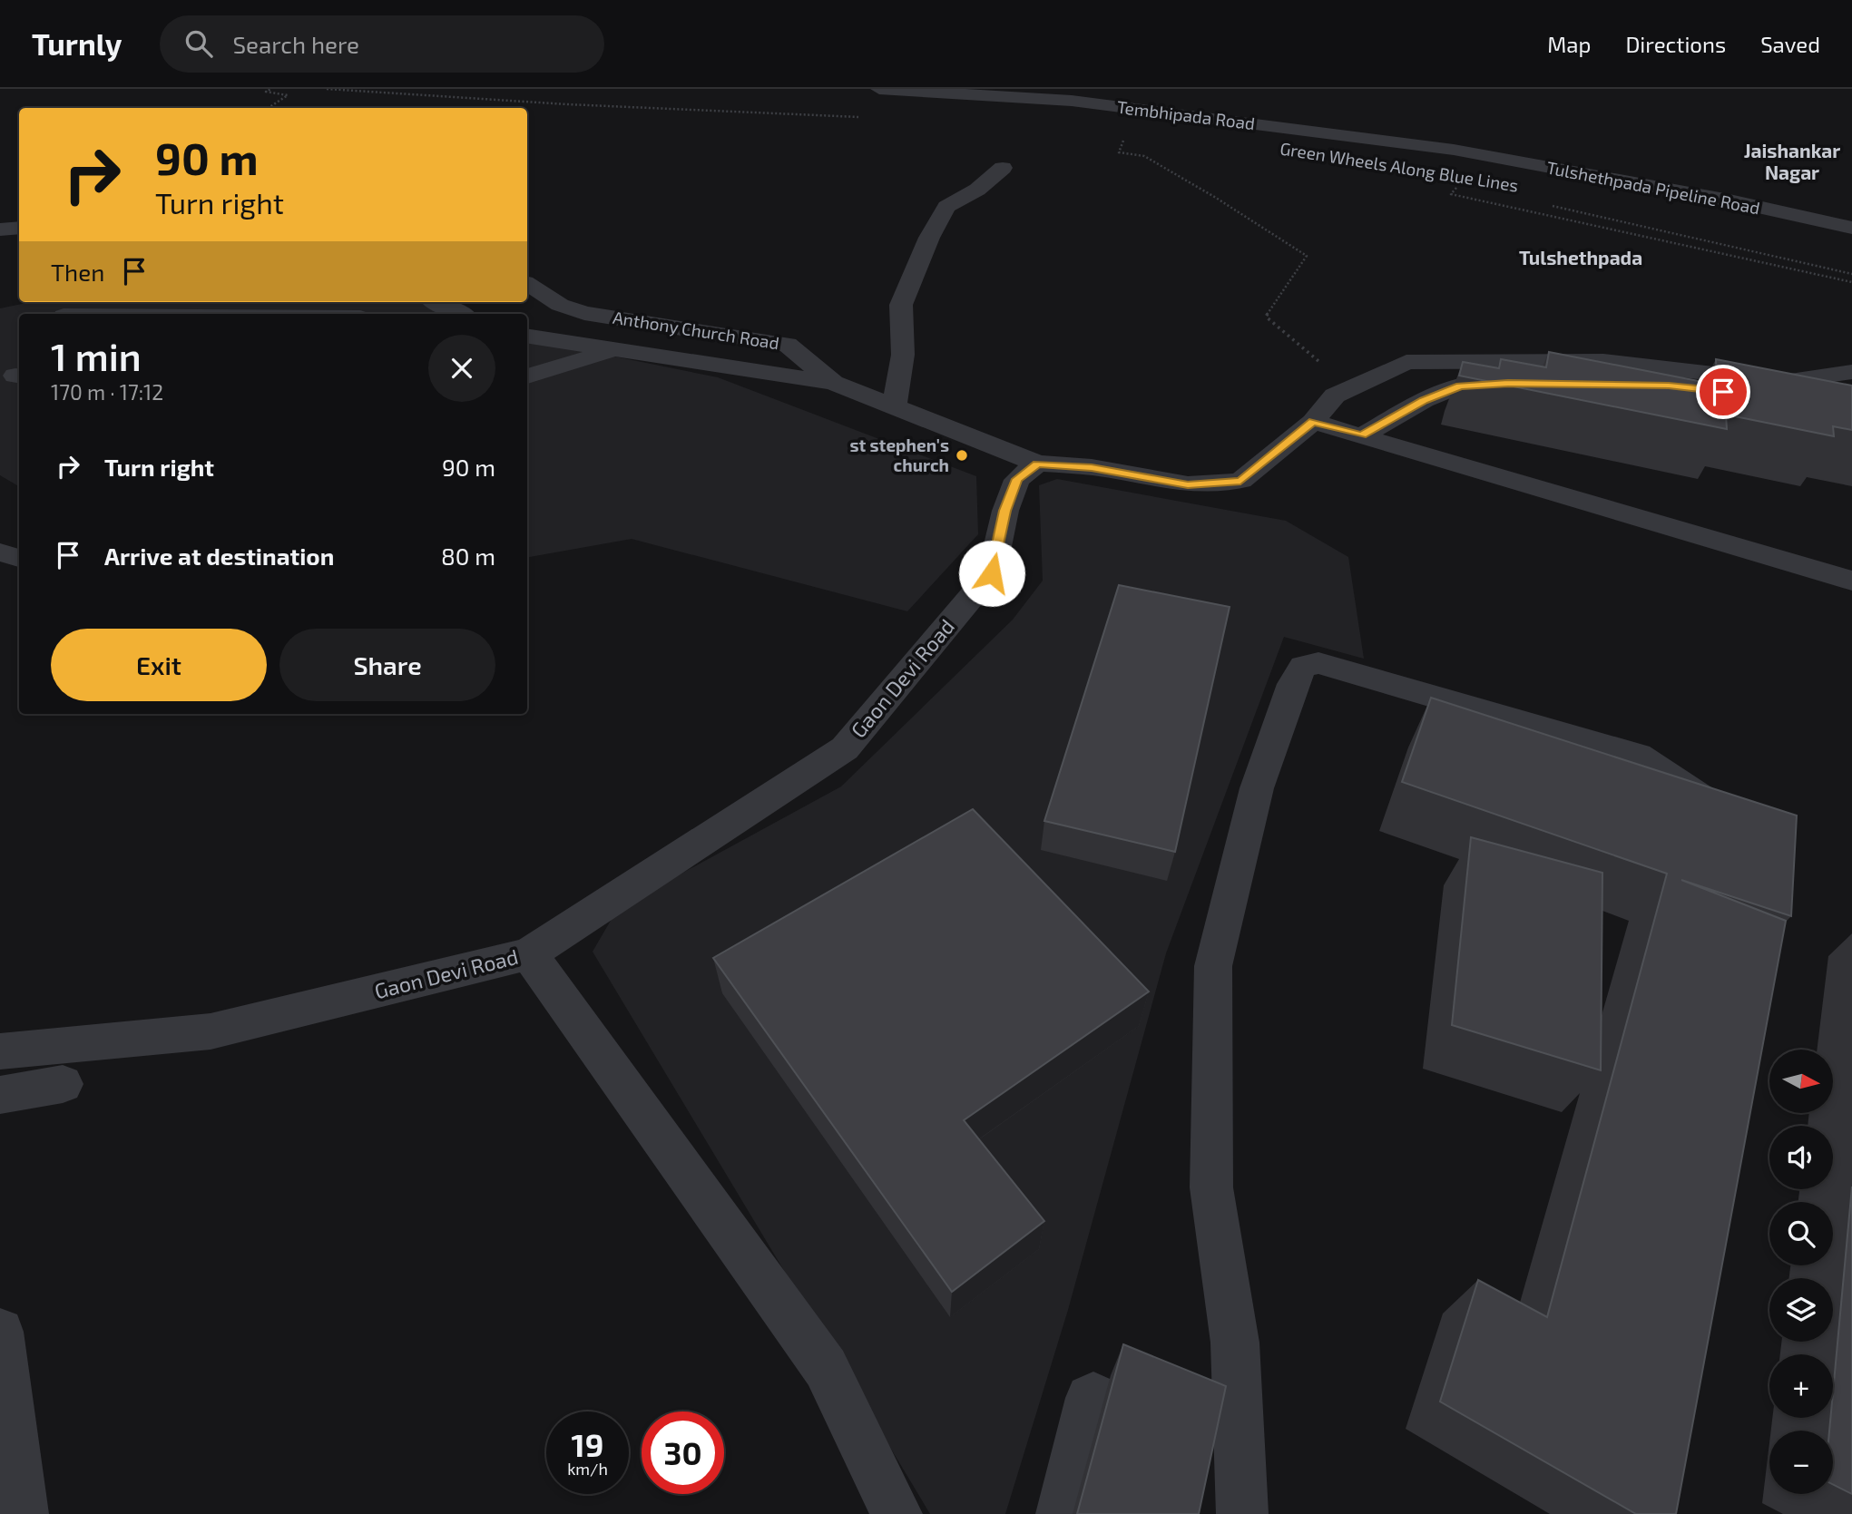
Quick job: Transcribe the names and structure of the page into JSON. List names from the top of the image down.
{
  "streets": {
    "street": [
      "Tembhipada Road",
      "Tulshethpada Pipeline Road",
      "Anthony Church Road",
      "Gaon Devi Road"
    ],
    "path": ["Green Wheels Along Blue Lines"]
  },
  "crossings": [
    ["Tembhipada Road", "Tulshethpada Pipeline Road"],
    ["Anthony Church Road", "Gaon Devi Road"]
  ],
  "districts": ["Jaishankar Nagar", "Tulshethpada"],
  "places": ["st stephen's church"],
  "north": "right",
  "page": {
    "header": "Turnly",
    "search": "Search here",
    "nav": ["Map", "Directions", "Saved"],
    "turn": ["90 m", "Turn right"],
    "then": "Then",
    "heading": ["1 min", "170 m · 17:12"],
    "list": [
      {
        "name": "Turn right",
        "value": "90 m"
      },
      {
        "name": "Arrive at destination",
        "value": "80 m"
      }
    ],
    "buttons": ["Exit", "Share"],
    "map_buttons": ["+", "−"],
    "speed": "19 km/h",
    "limit": "30"
  }
}
